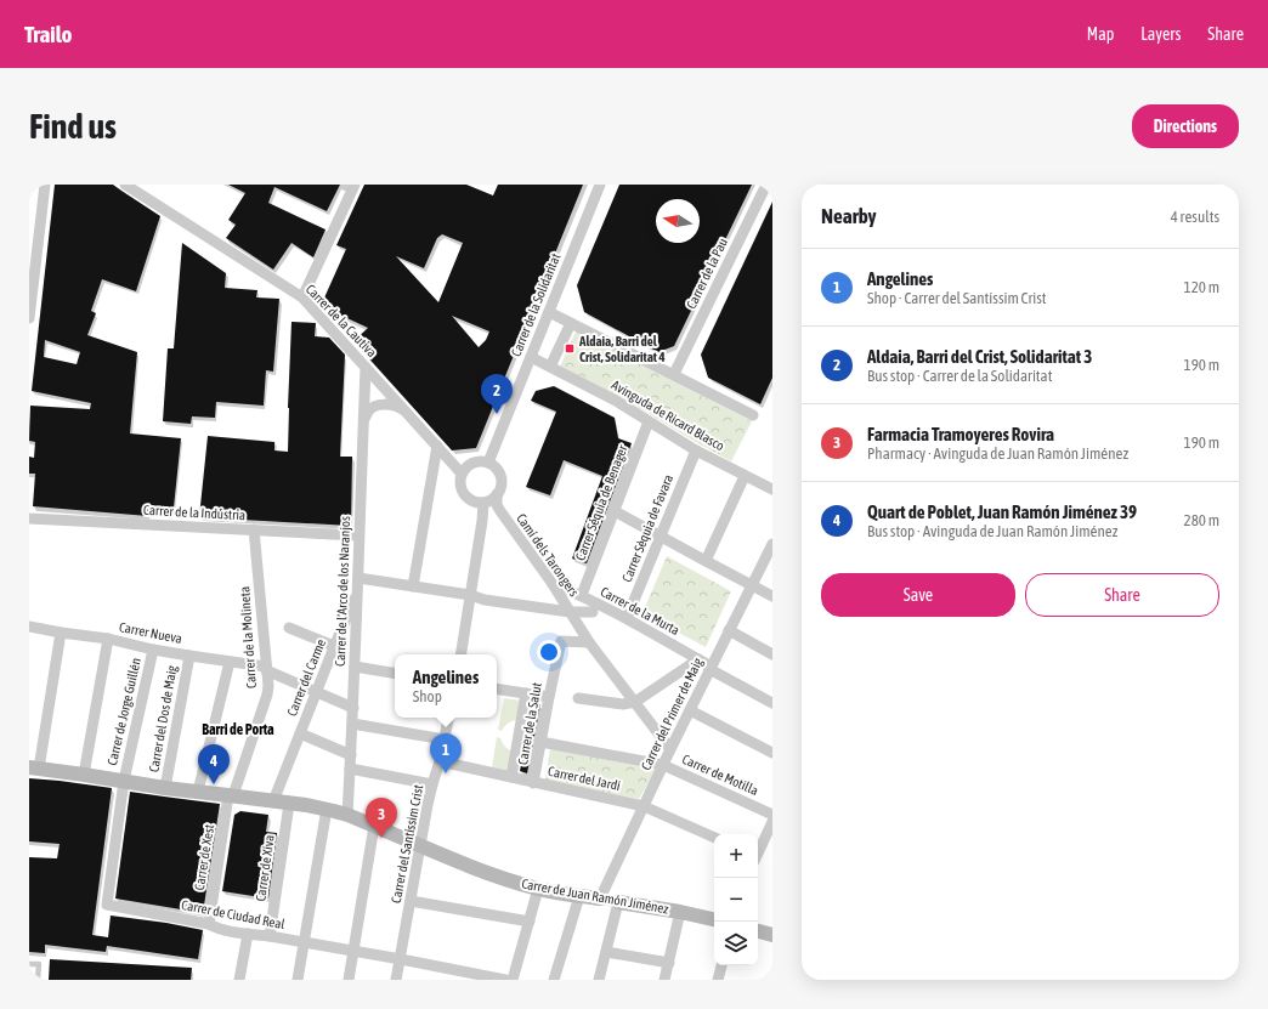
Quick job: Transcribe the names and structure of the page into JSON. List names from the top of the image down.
{
  "streets": {
    "street": [
      "Carrer de la Pau",
      "Carrer de la Solidaritat",
      "Carrer de la Cautiva",
      "Avinguda de Ricard Blasco",
      "Carrer Sèquia de Benager",
      "Carrer de la Indústria",
      "Carrer Sèquia de Favara",
      "Camí dels Tarongers",
      "Carrer de l'Arco de los Naranjos",
      "Carrer de la Murta",
      "Carrer Nueva",
      "Carrer de la Molineta",
      "Carrer del Carme",
      "Carrer de Jorge Guillén",
      "Carrer del Primer de Maig",
      "Carrer del Dos de Maig",
      "Carrer de la Salut",
      "Carrer de Motilla",
      "Carrer del Jardí",
      "Carrer del Santíssim Crist",
      "Carrer de Xest",
      "Carrer de Xiva",
      "Carrer de Juan Ramón Jiménez",
      "Carrer de Ciudad Real"
    ]
  },
  "crossings": [
    ["Carrer de la Solidaritat", "Carrer de la Cautiva"],
    ["Carrer de la Solidaritat", "Avinguda de Ricard Blasco"],
    ["Carrer de la Solidaritat", "Camí dels Tarongers"],
    ["Carrer de la Cautiva", "Camí dels Tarongers"],
    ["Carrer de la Cautiva", "Carrer de l'Arco de los Naranjos"],
    ["Avinguda de Ricard Blasco", "Carrer Sèquia de Benager"],
    ["Avinguda de Ricard Blasco", "Carrer Sèquia de Favara"],
    ["Carrer Sèquia de Benager", "Carrer de la Murta"],
    ["Carrer de la Indústria", "Carrer de l'Arco de los Naranjos"],
    ["Carrer de la Indústria", "Carrer de la Molineta"],
    ["Carrer Sèquia de Favara", "Carrer de la Murta"],
    ["Camí dels Tarongers", "Carrer de la Murta"],
    ["Camí dels Tarongers", "Carrer del Primer de Maig"],
    ["Camí dels Tarongers", "Carrer de la Salut"],
    ["Carrer de l'Arco de los Naranjos", "Carrer Nueva"],
    ["Carrer de l'Arco de los Naranjos", "Carrer del Carme"],
    ["Carrer de l'Arco de los Naranjos", "Carrer de Juan Ramón Jiménez"],
    ["Carrer de la Murta", "Carrer del Primer de Maig"],
    ["Carrer Nueva", "Carrer de la Molineta"],
    ["Carrer Nueva", "Carrer del Carme"],
    ["Carrer Nueva", "Carrer de Jorge Guillén"],
    ["Carrer Nueva", "Carrer del Dos de Maig"],
    ["Carrer de la Molineta", "Carrer de Xest"],
    ["Carrer de la Molineta", "Carrer de Juan Ramón Jiménez"],
    ["Carrer del Carme", "Carrer de Juan Ramón Jiménez"],
    ["Carrer de Jorge Guillén", "Carrer de Juan Ramón Jiménez"],
    ["Carrer de Jorge Guillén", "Carrer de Ciudad Real"],
    ["Carrer del Primer de Maig", "Carrer de Motilla"],
    ["Carrer del Primer de Maig", "Carrer del Jardí"],
    ["Carrer del Primer de Maig", "Carrer de Juan Ramón Jiménez"],
    ["Carrer del Dos de Maig", "Carrer de Juan Ramón Jiménez"],
    ["Carrer de la Salut", "Carrer de Motilla"],
    ["Carrer de la Salut", "Carrer del Jardí"],
    ["Carrer del Jardí", "Carrer del Santíssim Crist"],
    ["Carrer del Santíssim Crist", "Carrer de Juan Ramón Jiménez"],
    ["Carrer del Santíssim Crist", "Carrer de Ciudad Real"],
    ["Carrer de Xest", "Carrer de Juan Ramón Jiménez"],
    ["Carrer de Xest", "Carrer de Ciudad Real"],
    ["Carrer de Xiva", "Carrer de Juan Ramón Jiménez"],
    ["Carrer de Xiva", "Carrer de Ciudad Real"],
    ["Carrer de Juan Ramón Jiménez", "Carrer de Ciudad Real"]
  ],
  "districts": ["Barri de Porta"],
  "places": {
    "transit": ["Aldaia, Barri del Crist, Solidaritat 4"]
  },
  "north": "left",
  "page": {
    "header": "Trailo",
    "nav": ["Map", "Layers", "Share"],
    "buttons": [
      "Directions",
      ["Save", "Share"]
    ],
    "title": "Find us",
    "heading": ["Nearby", "4 results"],
    "list": [
      {
        "mark": "1",
        "name": "Angelines",
        "note": "Shop · Carrer del Santíssim Crist",
        "value": "120 m"
      },
      {
        "mark": "2",
        "name": "Aldaia, Barri del Crist, Solidaritat 3",
        "note": "Bus stop · Carrer de la Solidaritat",
        "value": "190 m"
      },
      {
        "mark": "3",
        "name": "Farmacia Tramoyeres Rovira",
        "note": "Pharmacy · Avinguda de Juan Ramón Jiménez",
        "value": "190 m"
      },
      {
        "mark": "4",
        "name": "Quart de Poblet, Juan Ramón Jiménez 39",
        "note": "Bus stop · Avinguda de Juan Ramón Jiménez",
        "value": "280 m"
      }
    ],
    "pins": [
      "2",
      "1",
      "4",
      "3"
    ],
    "popup": ["Angelines", "Shop"],
    "map_buttons": ["+", "−"]
  }
}
